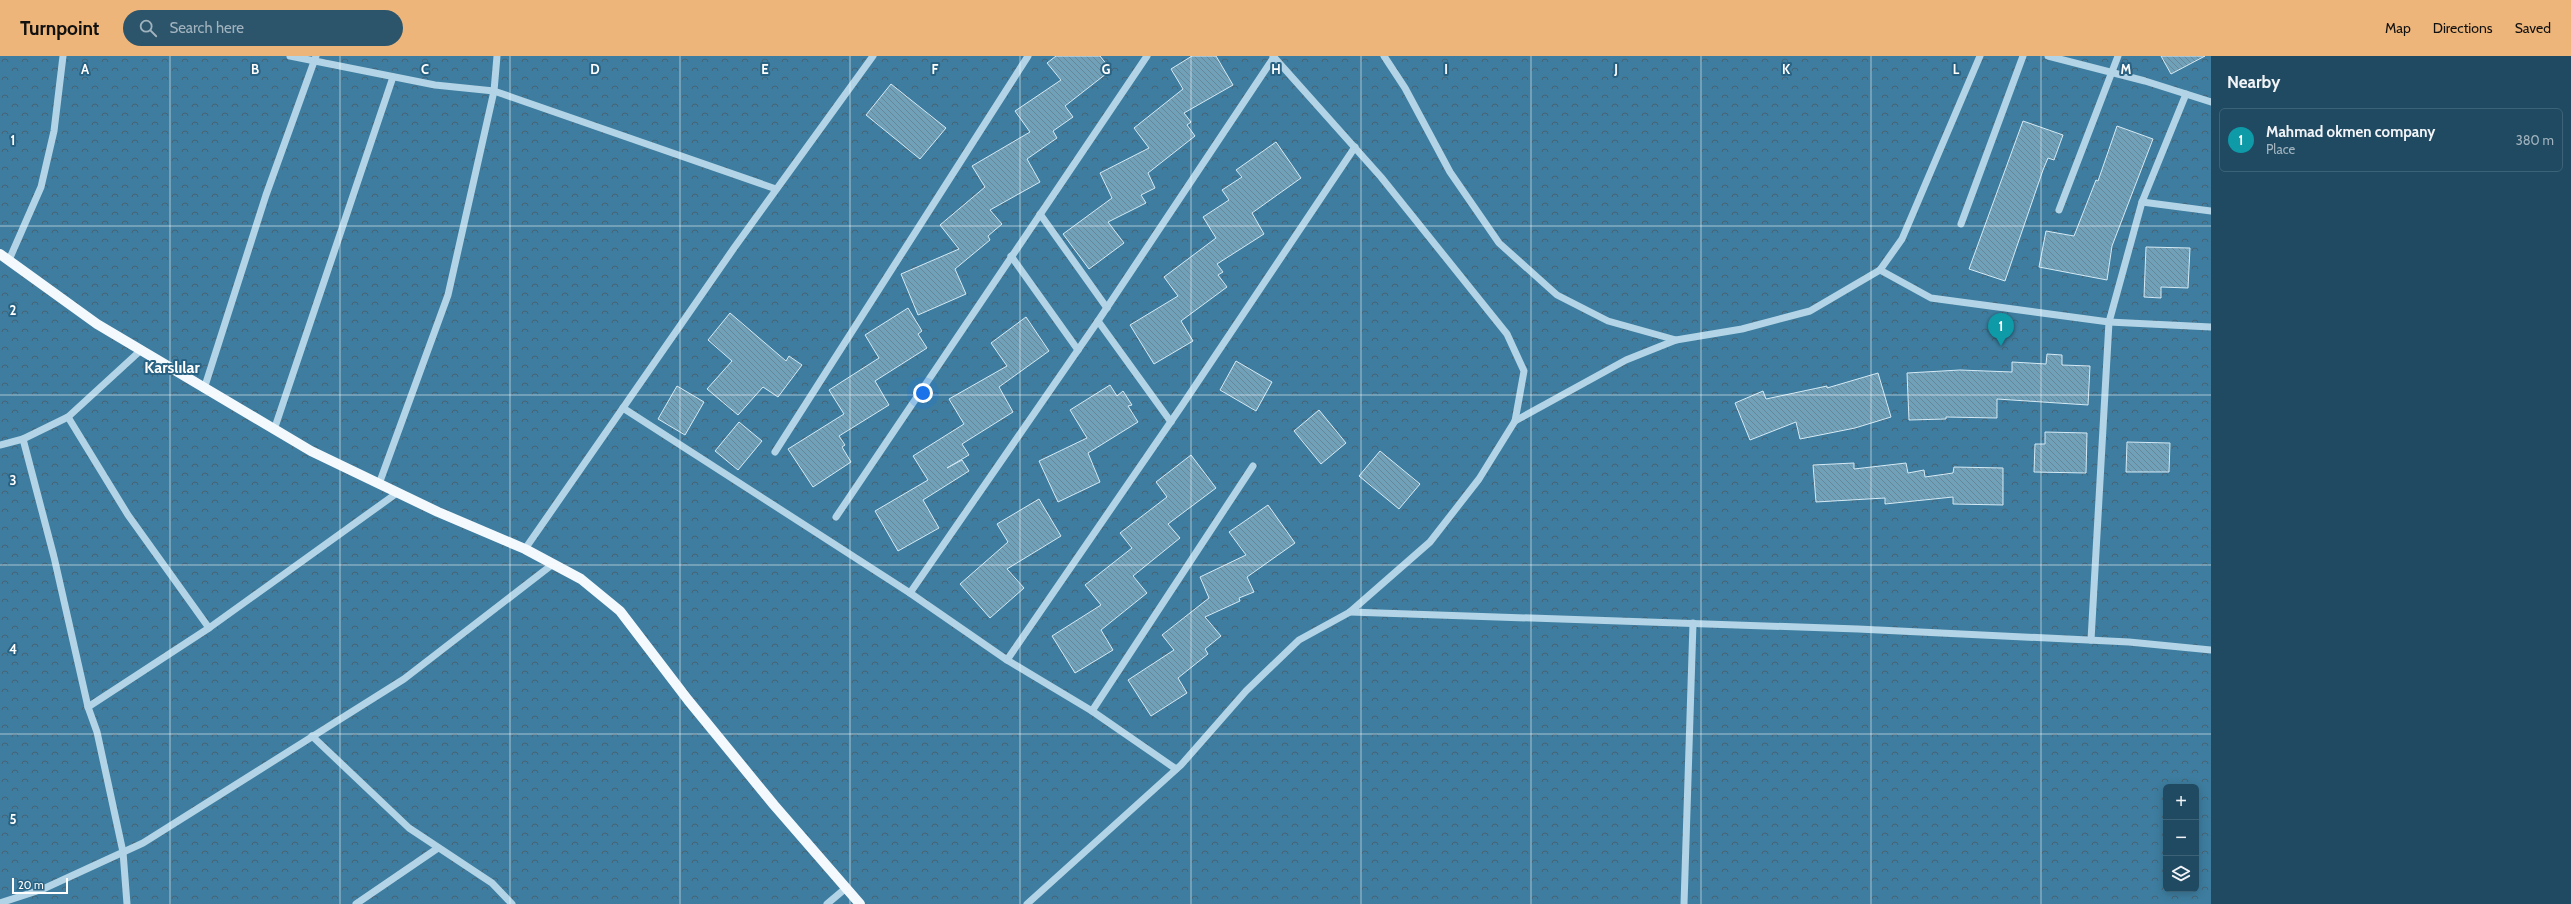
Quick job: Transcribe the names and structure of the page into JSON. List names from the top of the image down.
{
  "districts": ["Karslılar"],
  "scale_bar": "20 m",
  "page": {
    "header": "Turnpoint",
    "search": "Search here",
    "nav": ["Map", "Directions", "Saved"],
    "heading": "Nearby",
    "list": [
      {
        "mark": "1",
        "name": "Mahmad okmen company",
        "note": "Place",
        "value": "380 m"
      }
    ],
    "pins": "1",
    "map_buttons": ["+", "−"],
    "scale": "20 m"
  },
  "grid": {
    "columns": [
      "A",
      "B",
      "C",
      "D",
      "E",
      "F",
      "G",
      "H",
      "I",
      "J",
      "K",
      "L",
      "M"
    ],
    "rows": [
      "1",
      "2",
      "3",
      "4",
      "5"
    ]
  }
}
